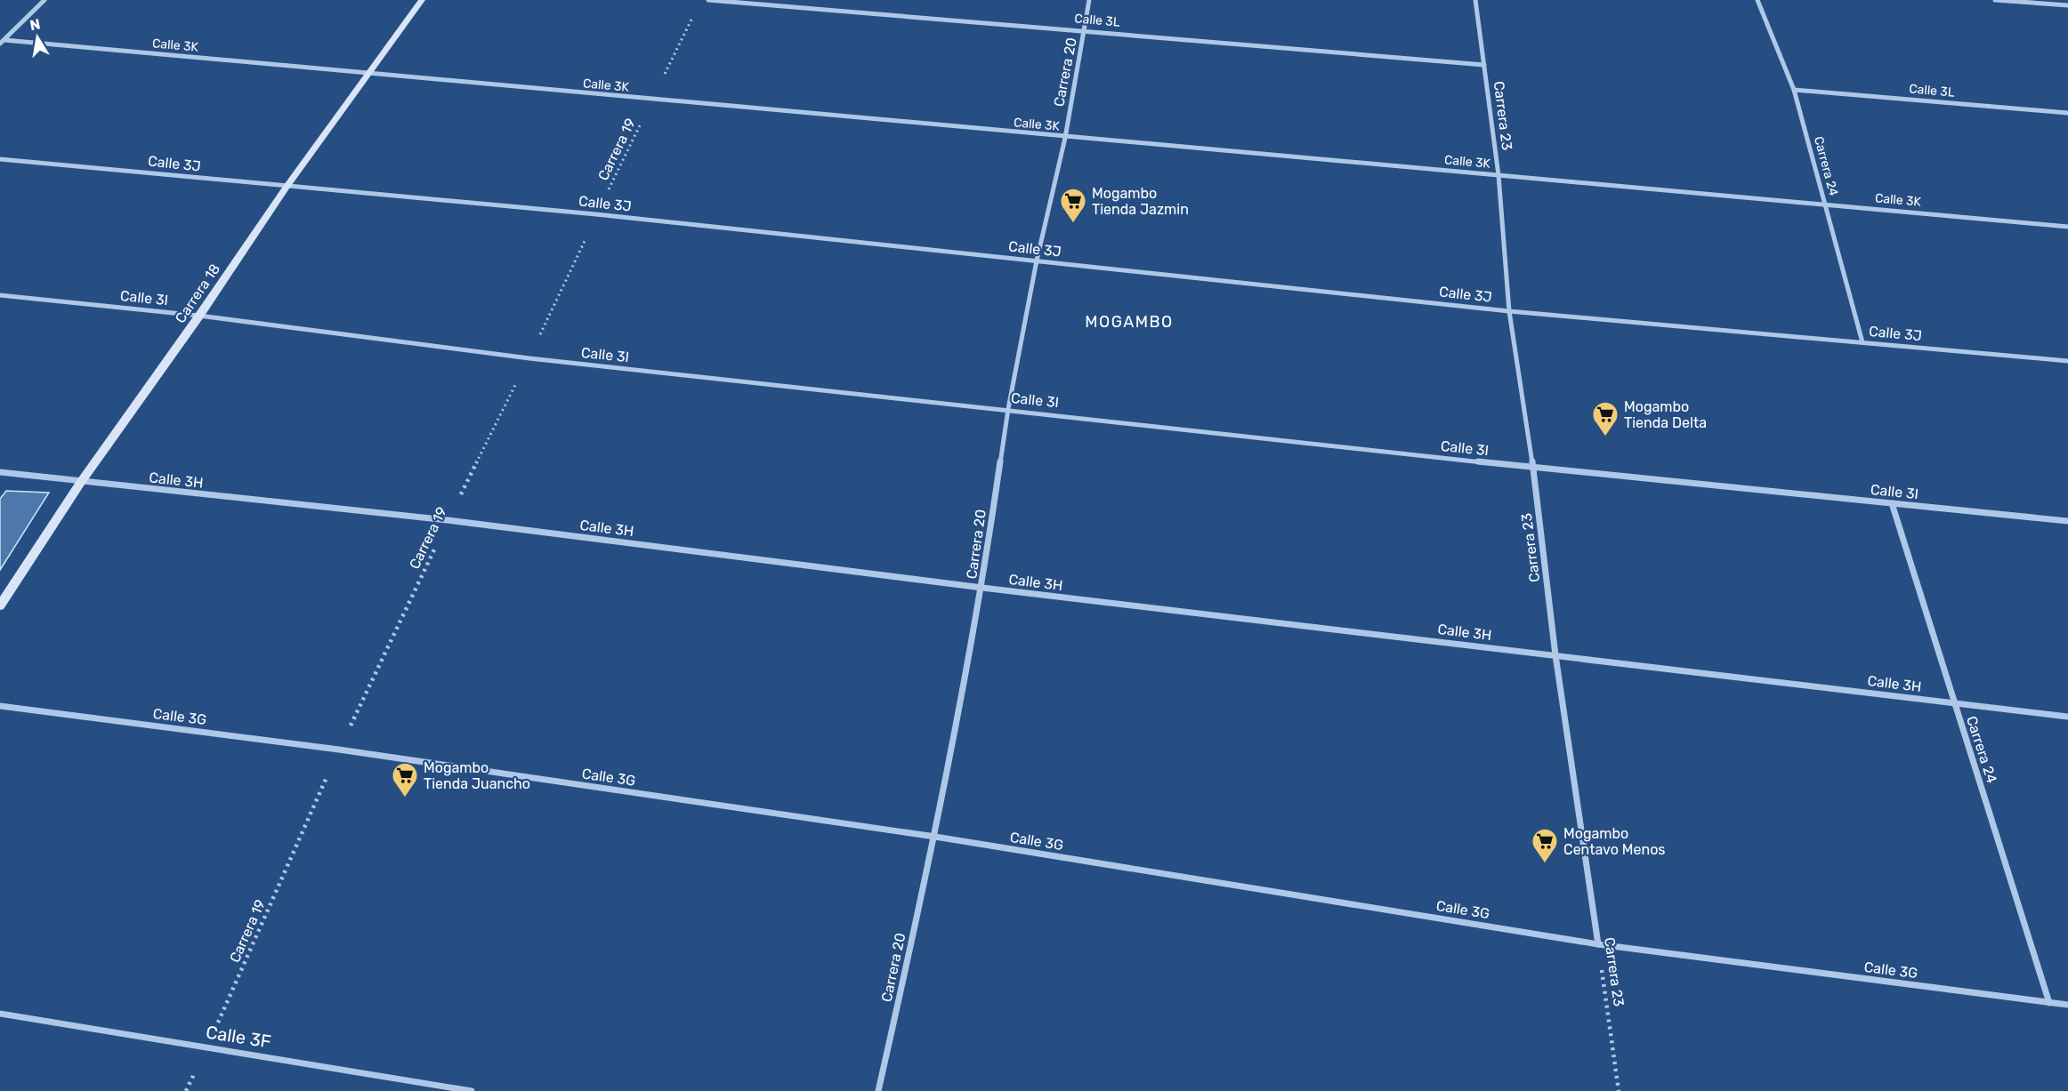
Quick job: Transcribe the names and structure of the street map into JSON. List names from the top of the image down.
{
  "streets": {
    "street": [
      "Calle 3L",
      "Calle 3K",
      "Carrera 20",
      "Carrera 23",
      "Calle 3J",
      "Carrera 24",
      "Carrera 18",
      "Calle 3I",
      "Calle 3H",
      "Calle 3G",
      "Calle 3F"
    ],
    "path": ["Carrera 19"]
  },
  "crossings": [
    ["Calle 3L", "Carrera 20"],
    ["Calle 3L", "Carrera 23"],
    ["Calle 3L", "Carrera 24"],
    ["Calle 3K", "Carrera 20"],
    ["Calle 3K", "Carrera 23"],
    ["Calle 3K", "Carrera 19"],
    ["Calle 3K", "Carrera 24"],
    ["Calle 3K", "Carrera 18"],
    ["Carrera 20", "Calle 3J"],
    ["Carrera 20", "Calle 3I"],
    ["Carrera 20", "Calle 3H"],
    ["Carrera 20", "Calle 3G"],
    ["Carrera 23", "Calle 3J"],
    ["Carrera 23", "Calle 3I"],
    ["Carrera 23", "Calle 3H"],
    ["Carrera 23", "Calle 3G"],
    ["Carrera 19", "Calle 3J"],
    ["Carrera 19", "Calle 3I"],
    ["Carrera 19", "Calle 3H"],
    ["Carrera 19", "Calle 3G"],
    ["Carrera 19", "Calle 3F"],
    ["Calle 3J", "Carrera 24"],
    ["Calle 3J", "Carrera 18"],
    ["Carrera 24", "Calle 3I"],
    ["Carrera 24", "Calle 3H"],
    ["Carrera 24", "Calle 3G"],
    ["Carrera 18", "Calle 3I"],
    ["Carrera 18", "Calle 3H"]
  ],
  "districts": ["MOGAMBO"],
  "places": {
    "supermarket": [
      "Mogambo Tienda Jazmin",
      "Mogambo Tienda Delta",
      "Mogambo Tienda Juancho",
      "Mogambo Centavo Menos"
    ]
  },
  "north": "top"
}
